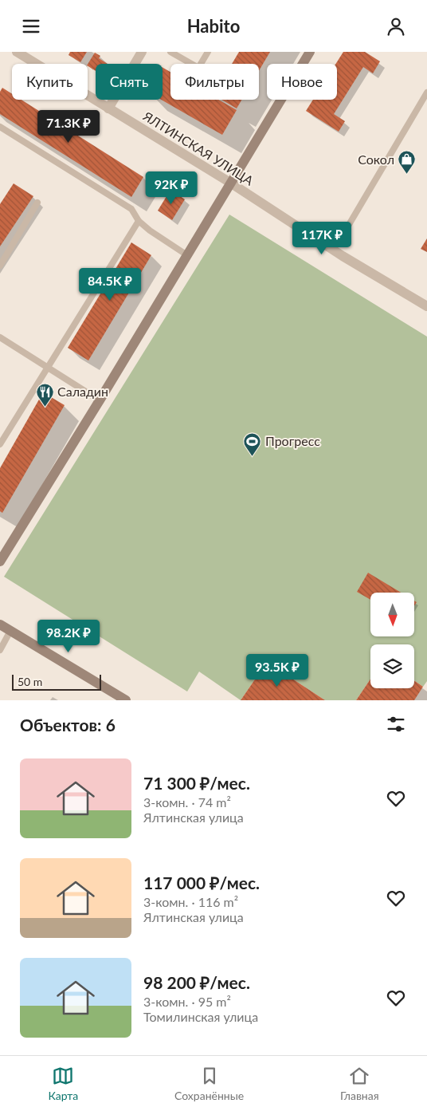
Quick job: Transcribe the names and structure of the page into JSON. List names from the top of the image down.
{
  "streets": {
    "street": ["ЯЛТИНСКАЯ УЛИЦА"]
  },
  "places": {
    "shop": ["Сокол"],
    "restaurant": ["Саладин"],
    "sports": ["Прогресс"]
  },
  "scale_bar": "50 m",
  "north": "bottom",
  "page": {
    "header": "Habito",
    "chip": [
      "Купить",
      "Снять",
      "Фильтры",
      "Новое"
    ],
    "price": [
      "71.3K ₽",
      "92K ₽",
      "117K ₽",
      "84.5K ₽",
      "98.2K ₽",
      "93.5K ₽"
    ],
    "scale": "50 m",
    "heading": "Объектов: 6",
    "list": [
      {
        "name": "71 300 ₽/мес.",
        "note": "3-комн. · 74 m² · Ялтинская улица"
      },
      {
        "name": "117 000 ₽/мес.",
        "note": "3-комн. · 116 m² · Ялтинская улица"
      },
      {
        "name": "98 200 ₽/мес.",
        "note": "3-комн. · 95 m² · Томилинская улица"
      }
    ],
    "tabs": ["Карта", "Сохранённые", "Главная"]
  }
}
